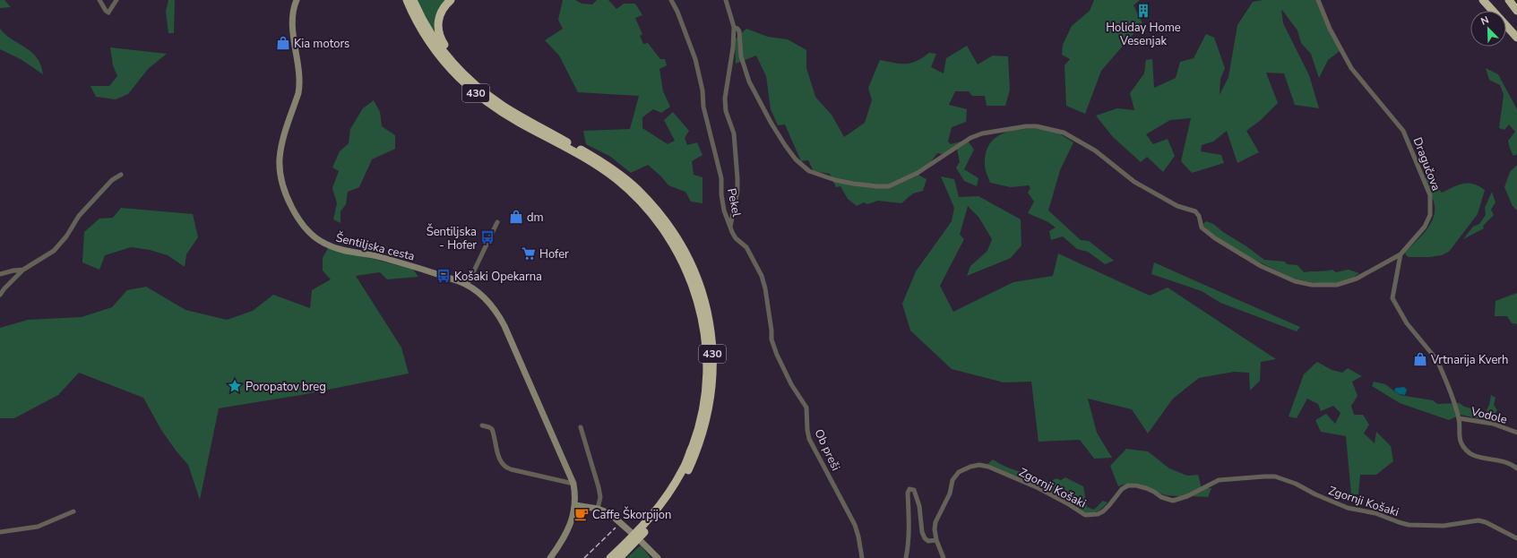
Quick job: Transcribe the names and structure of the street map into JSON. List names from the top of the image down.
{
  "streets": {
    "highway": ["430"],
    "street": [
      "Dragučova",
      "Pekel",
      "Šentiljska cesta",
      "Vodole",
      "Ob preši",
      "Zgornji Košaki"
    ]
  },
  "crossings": [
    ["Dragučova", "Vodole"],
    ["Pekel", "Ob preši"]
  ],
  "places": {
    "building": ["Holiday Home Vesenjak"],
    "shop": ["Kia motors", "dm", "Vrtnarija Kverh"],
    "bus stop": ["Šentiljska - Hofer", "Košaki Opekarna"],
    "supermarket": ["Hofer"],
    "place": ["Poropatov breg"],
    "cafe": ["Caffe Škorpijon"]
  },
  "north": "top left"
}
